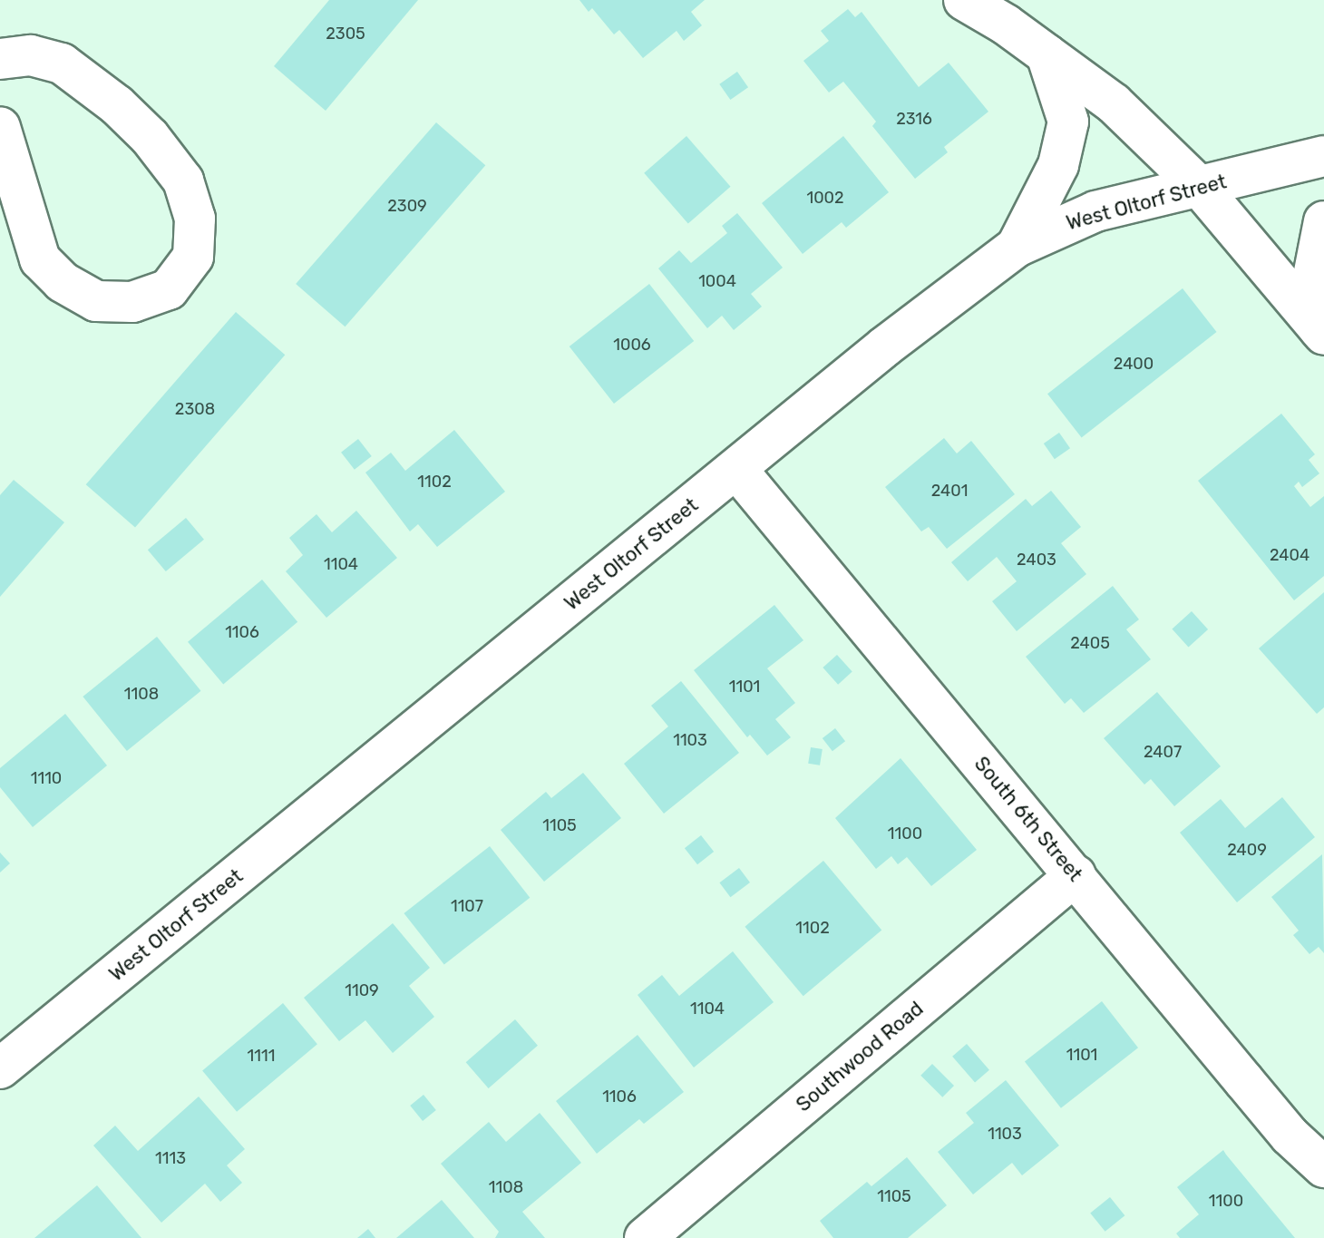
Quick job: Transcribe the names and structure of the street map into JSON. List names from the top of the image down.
{
  "streets": {
    "street": ["West Oltorf Street", "South 6th Street", "Southwood Road"]
  },
  "crossings": [
    ["West Oltorf Street", "South 6th Street"],
    ["South 6th Street", "Southwood Road"]
  ],
  "house_numbers": [
    "2305",
    "2316",
    "1002",
    "2309",
    "1004",
    "1006",
    "2400",
    "2308",
    "1102",
    "2401",
    "2404",
    "2403",
    "1104",
    "1106",
    "2405",
    "1101",
    "1108",
    "1103",
    "2407",
    "1110",
    "1105",
    "1100",
    "2409",
    "1107",
    "1102",
    "1109",
    "1104",
    "1101",
    "1111",
    "1106",
    "1103",
    "1113",
    "1108",
    "1105",
    "1100"
  ]
}
